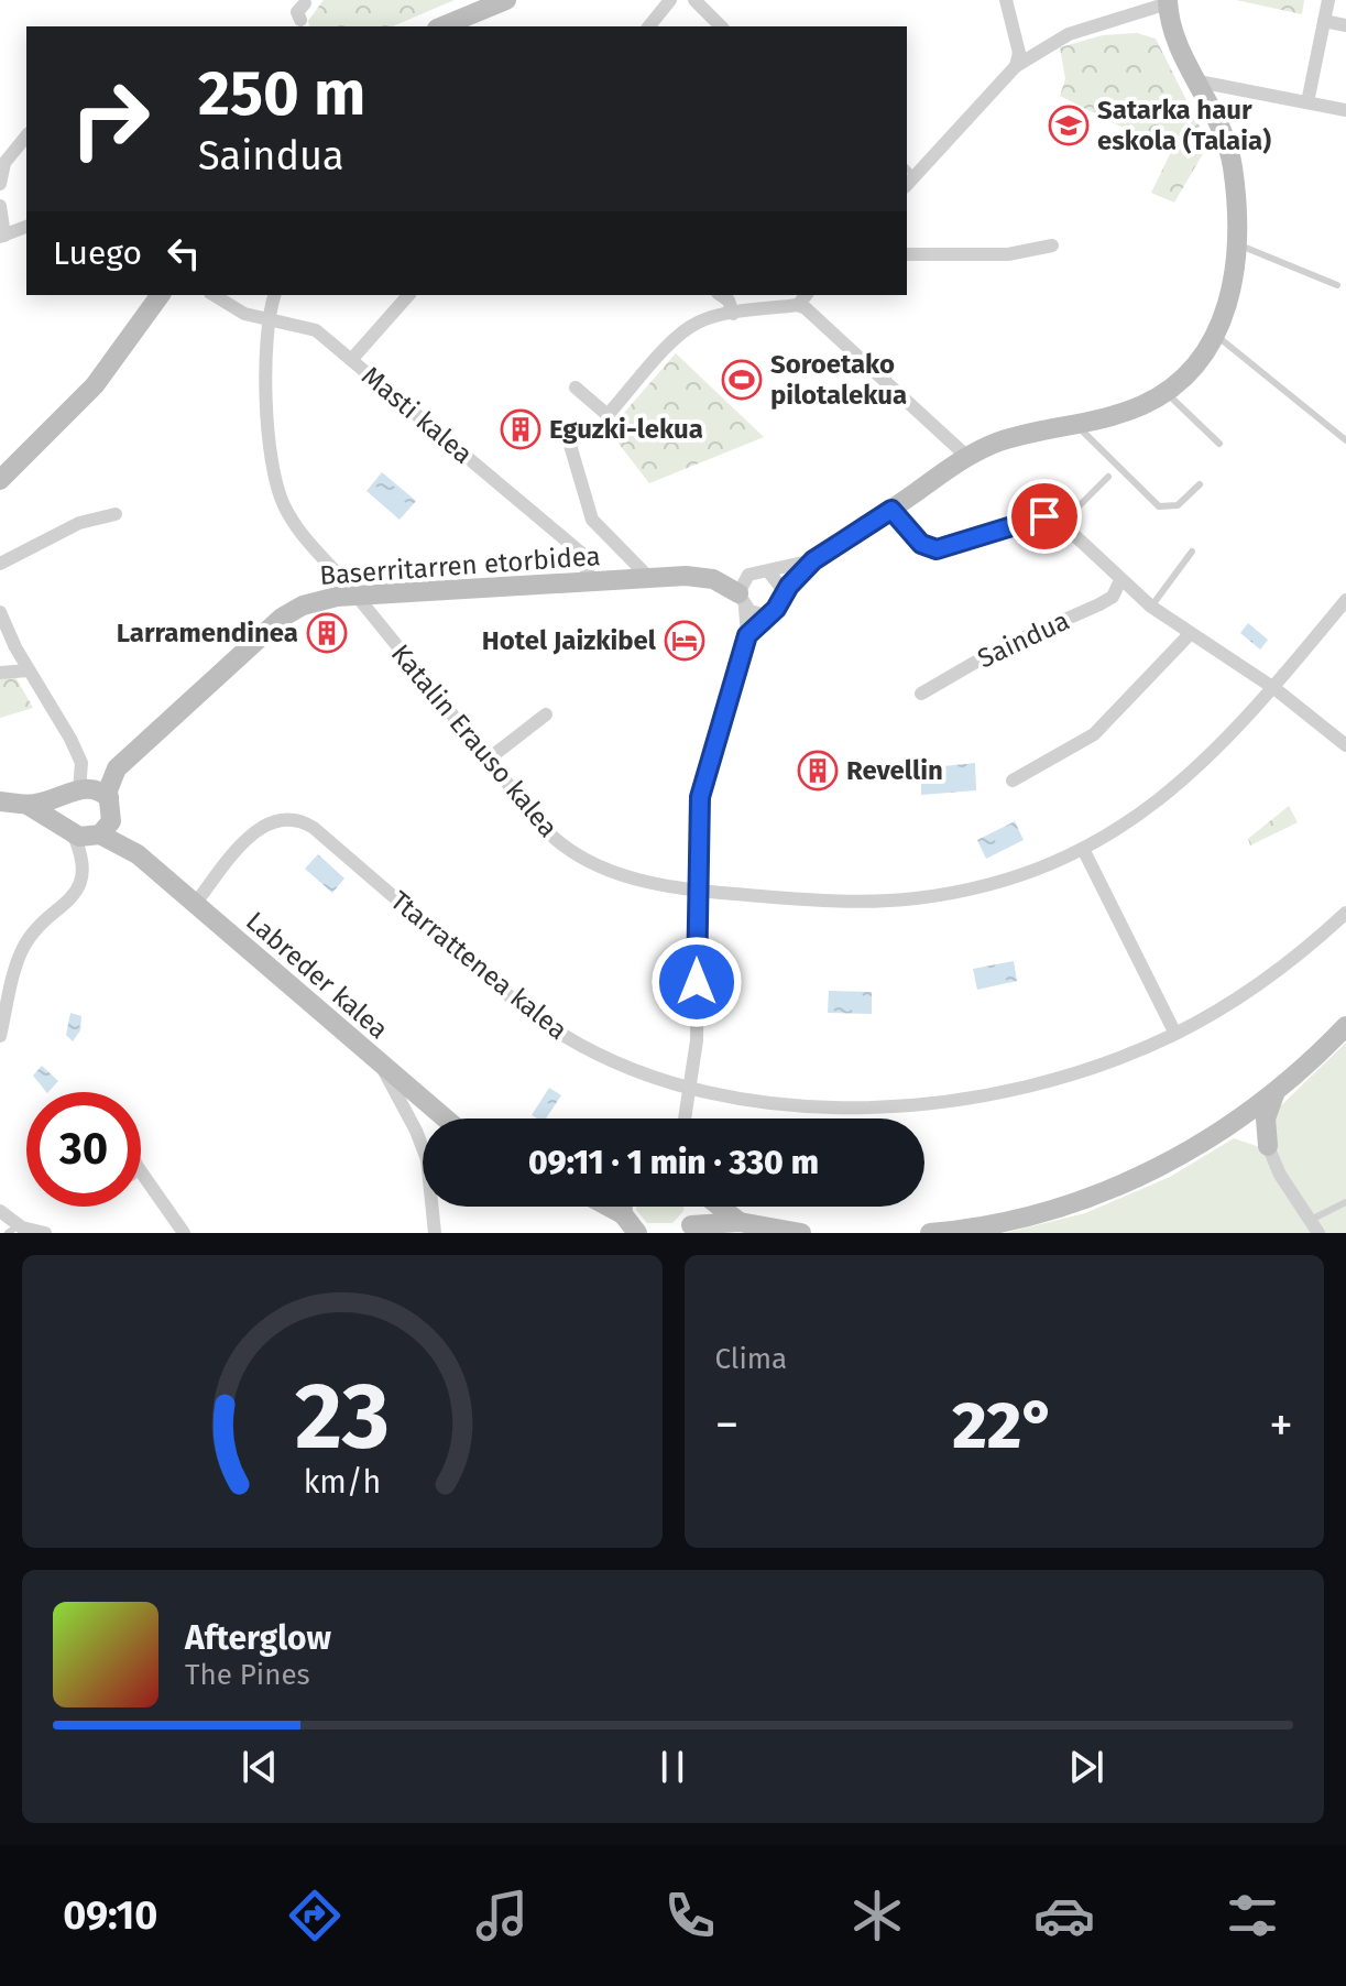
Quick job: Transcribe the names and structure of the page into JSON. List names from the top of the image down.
{
  "streets": {
    "street": [
      "Masti kalea",
      "Baserritarren etorbidea",
      "Saindua",
      "Katalin Erauso kalea",
      "Ttarrattenea kalea",
      "Labreder kalea"
    ]
  },
  "crossings": [
    ["Masti kalea", "Baserritarren etorbidea"],
    ["Masti kalea", "Katalin Erauso kalea"],
    ["Baserritarren etorbidea", "Katalin Erauso kalea"],
    ["Baserritarren etorbidea", "Labreder kalea"],
    ["Ttarrattenea kalea", "Labreder kalea"]
  ],
  "places": {
    "school or university": ["Satarka haur eskola (Talaia)"],
    "sports": ["Soroetako pilotalekua"],
    "building": ["Eguzki-lekua", "Larramendinea", "Revellin"],
    "hotel": ["Hotel Jaizkibel"]
  },
  "page": {
    "turn": ["250 m", "Saindua"],
    "then": "Luego",
    "limit": "30",
    "trip": "09:11 · 1 min · 330 m",
    "tile": "Clima",
    "heat": ["−", "22°", "+"],
    "song": ["Afterglow", "The Pines"],
    "tabs": "09:10",
    "gauge": ["23", "km/h"]
  }
}
